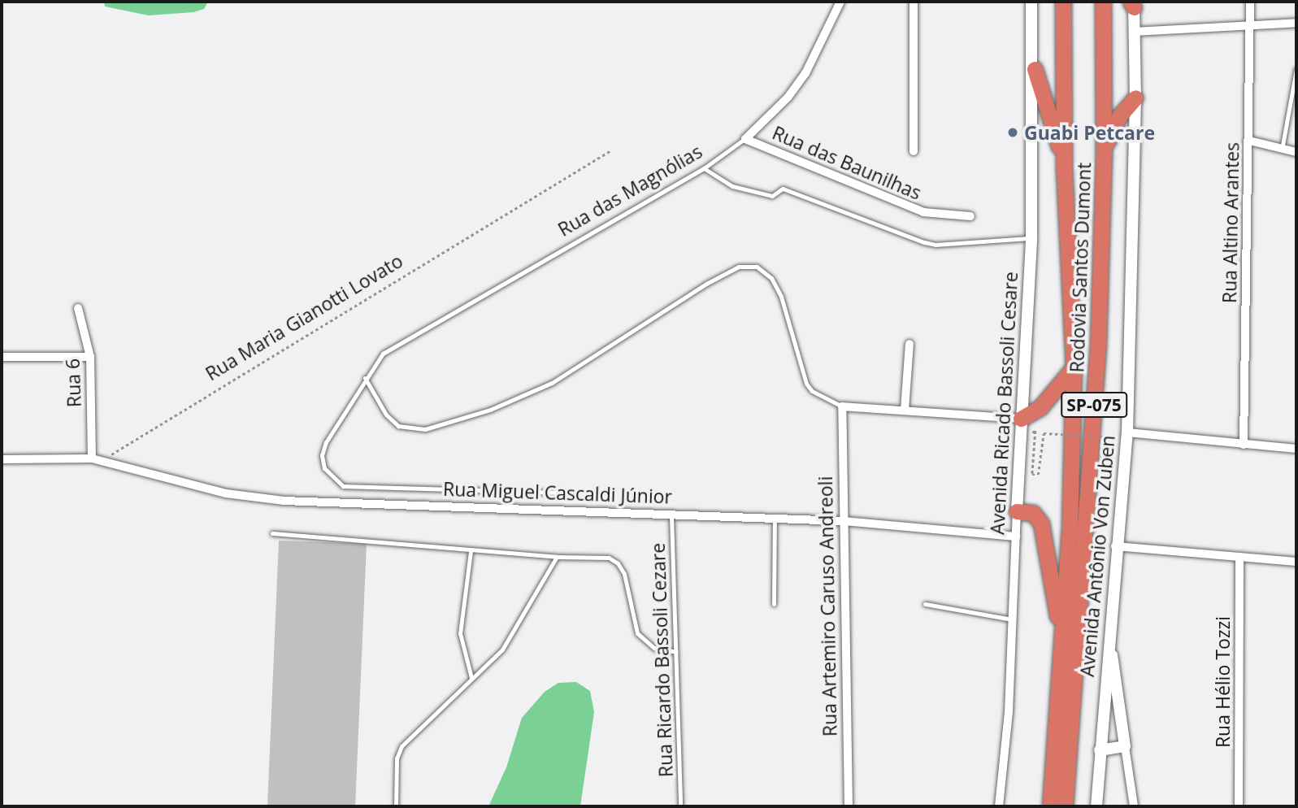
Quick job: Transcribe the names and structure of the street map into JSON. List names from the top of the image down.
{
  "streets": {
    "highway": ["Rodovia Santos Dumont", "SP-075"],
    "street": [
      "Rua das Baunilhas",
      "Rua das Magnólias",
      "Rua Altino Arantes",
      "Rua 6",
      "Avenida Ricado Bassoli Cesare",
      "Rua Miguel Cascaldi Júnior",
      "Avenida Antônio Von Zuben",
      "Rua Artemiro Caruso Andreoli",
      "Rua Hélio Tozzi"
    ],
    "lane": ["Rua Ricardo Bassoli Cezare"],
    "path": ["Rua Maria Gianotti Lovato"]
  },
  "crossings": [
    ["Rua das Baunilhas", "Rua das Magnólias"],
    ["Rua Maria Gianotti Lovato", "Rua Miguel Cascaldi Júnior"],
    ["Avenida Ricado Bassoli Cesare", "Rua Miguel Cascaldi Júnior"],
    ["Rua Miguel Cascaldi Júnior", "Rua Artemiro Caruso Andreoli"],
    ["Rua Miguel Cascaldi Júnior", "Rua Ricardo Bassoli Cezare"]
  ],
  "places": ["Guabi Petcare"]
}
